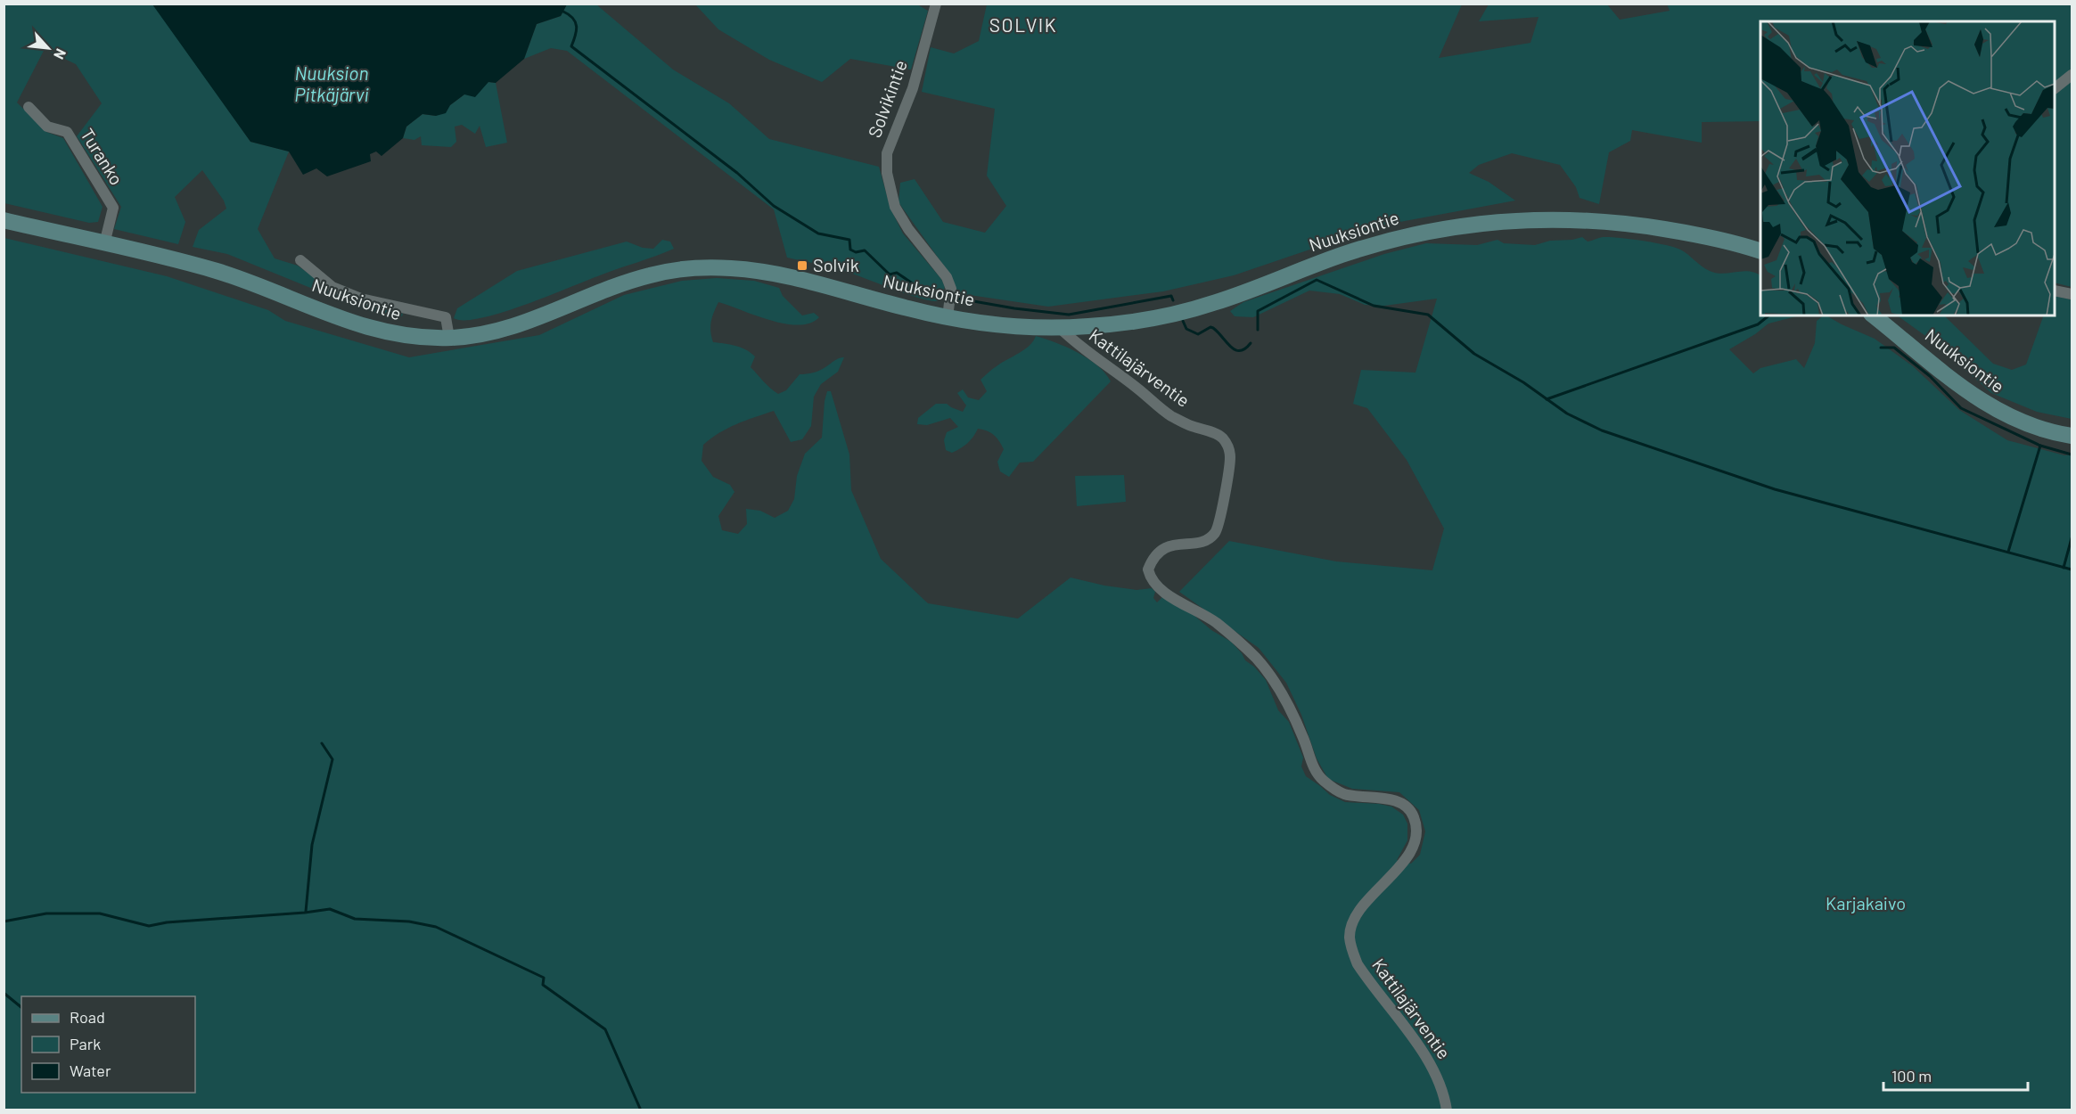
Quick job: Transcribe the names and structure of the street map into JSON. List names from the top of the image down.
{
  "streets": {
    "street": [
      "Solvikintie",
      "Turanko",
      "Nuuksiontie",
      "Kattilajärventie"
    ]
  },
  "crossings": [
    ["Solvikintie", "Nuuksiontie"],
    ["Turanko", "Nuuksiontie"],
    ["Nuuksiontie", "Kattilajärventie"]
  ],
  "districts": ["SOLVIK"],
  "water": ["Nuuksion Pitkäjärvi"],
  "parks": ["Karjakaivo"],
  "places": {
    "transit": ["Solvik"]
  },
  "legend": ["Road", "Park", "Water"],
  "scale_bar": "100 m",
  "north": "bottom right"
}
